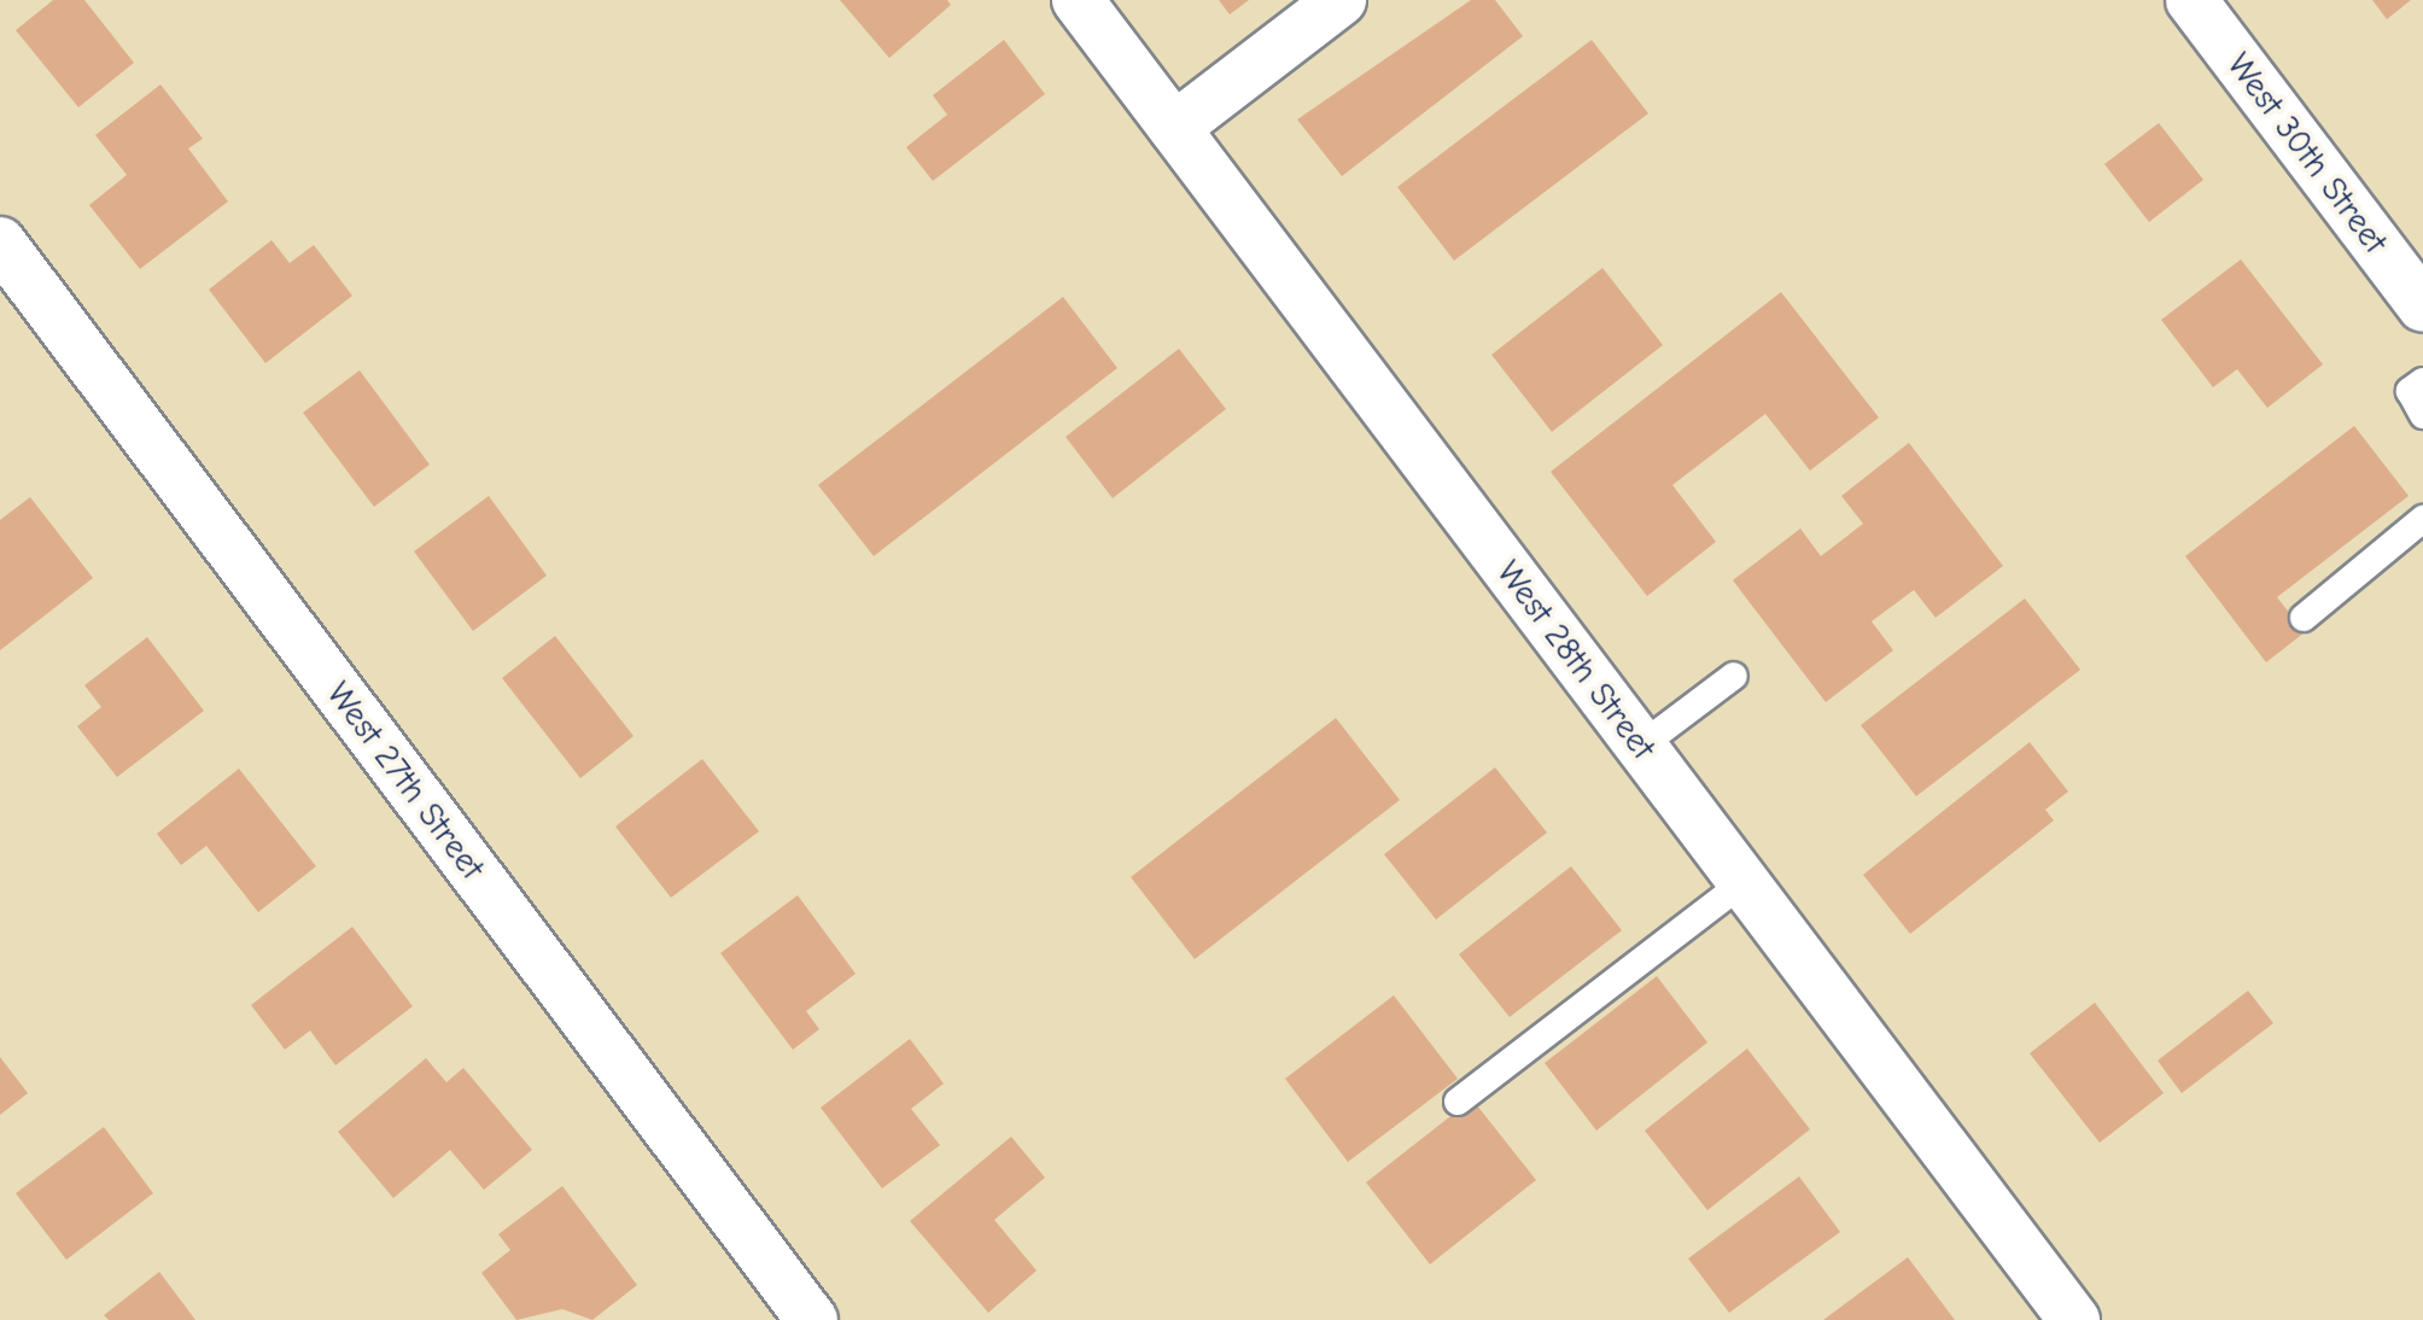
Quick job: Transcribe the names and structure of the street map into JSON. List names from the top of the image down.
{
  "streets": {
    "street": ["West 30th Street", "West 28th Street", "West 27th Street"]
  }
}
